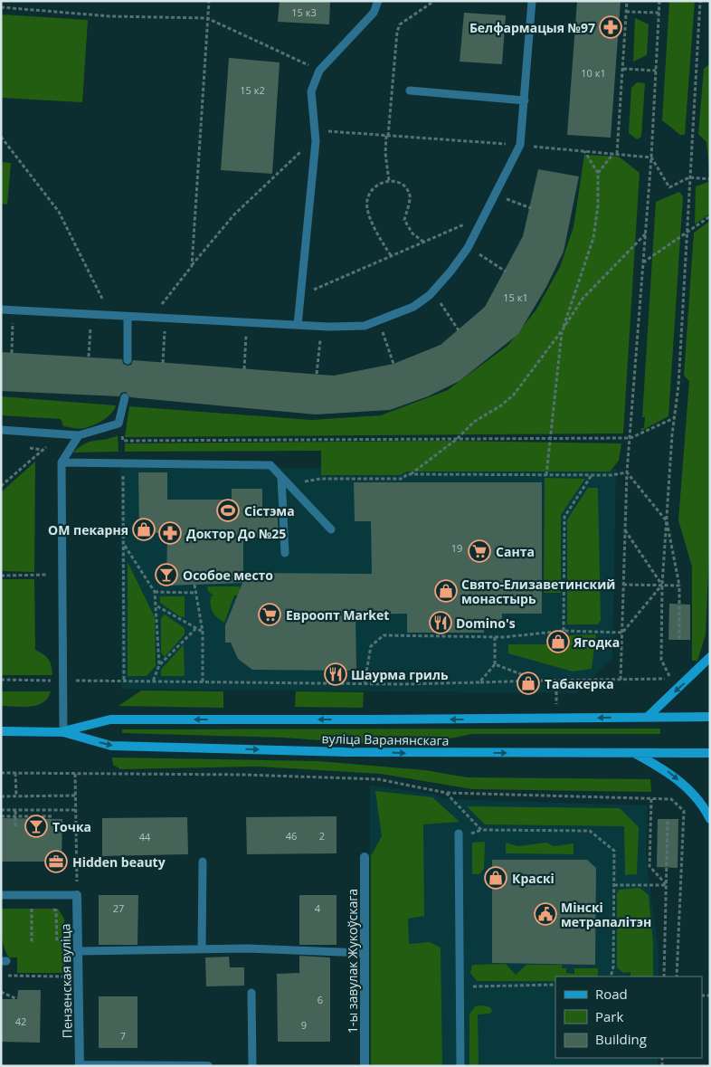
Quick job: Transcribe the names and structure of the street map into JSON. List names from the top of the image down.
{
  "streets": {
    "main road": ["вуліца Варанянскага"],
    "street": ["1-ы завулак Жукоўскага", "Пензенская вуліца"]
  },
  "places": {
    "pharmacy": ["Белфармацыя №97", "Доктор До №25"],
    "sports": ["Сістэма"],
    "shop": [
      "ОМ пекарня",
      "Свято-Елизаветинский монастырь",
      "Ягодка",
      "Табакерка",
      "Краскі"
    ],
    "supermarket": ["Санта", "Евроопт Market"],
    "bar": ["Особое место", "Точка"],
    "restaurant": ["Domino's", "Шаурма гриль"],
    "office": ["Hidden beauty"],
    "public building": ["Мінскі метрапалітэн"]
  },
  "house_numbers": [
    "15 к3",
    "10 к1",
    "15 к2",
    "15 к1",
    "19",
    "46",
    "2",
    "44",
    "27",
    "4",
    "6",
    "42",
    "9",
    "7"
  ],
  "legend": ["Road", "Park", "Building"]
}
